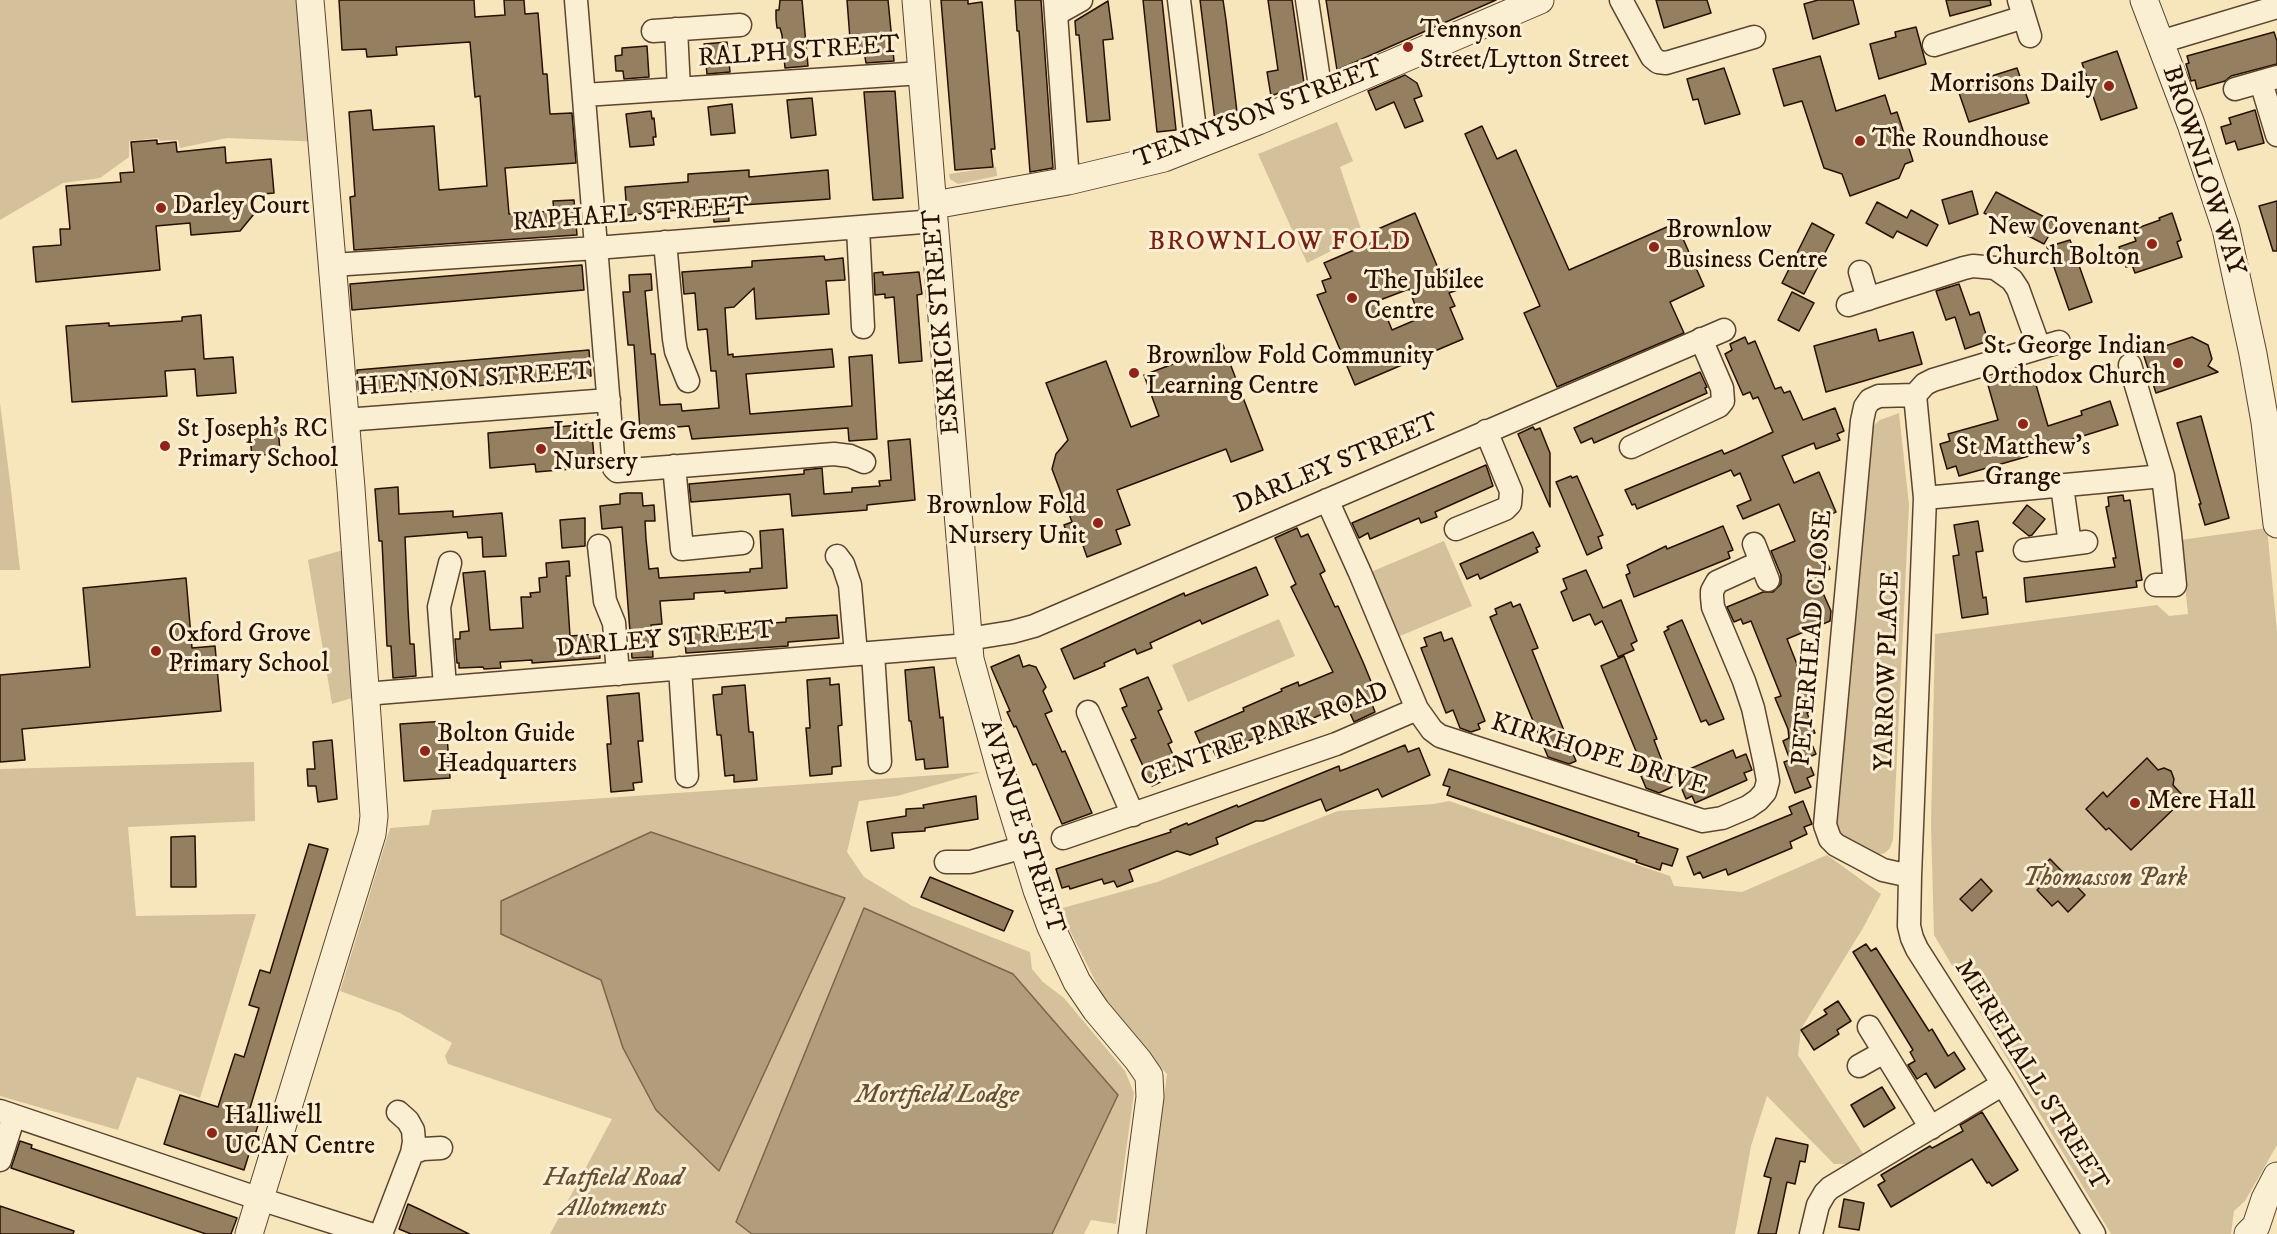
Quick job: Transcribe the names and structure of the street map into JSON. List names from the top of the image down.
{
  "streets": {
    "street": [
      "RALPH STREET",
      "TENNYSON STREET",
      "BROWNLOW WAY",
      "RAPHAEL STREET",
      "ESKRICK STREET",
      "HENNON STREET",
      "DARLEY STREET",
      "PETERHEAD CLOSE",
      "YARROW PLACE",
      "CENTRE PARK ROAD",
      "KIRKHOPE DRIVE",
      "AVENUE STREET",
      "MEREHALL STREET"
    ]
  },
  "crossings": [
    ["RALPH STREET", "ESKRICK STREET"],
    ["TENNYSON STREET", "RAPHAEL STREET"],
    ["TENNYSON STREET", "ESKRICK STREET"],
    ["RAPHAEL STREET", "ESKRICK STREET"],
    ["ESKRICK STREET", "DARLEY STREET"],
    ["ESKRICK STREET", "AVENUE STREET"],
    ["DARLEY STREET", "KIRKHOPE DRIVE"],
    ["DARLEY STREET", "AVENUE STREET"],
    ["PETERHEAD CLOSE", "YARROW PLACE"],
    ["YARROW PLACE", "MEREHALL STREET"],
    ["CENTRE PARK ROAD", "KIRKHOPE DRIVE"]
  ],
  "districts": ["BROWNLOW FOLD"],
  "water": ["Mortfield Lodge"],
  "parks": ["Thomasson Park", "Hatfield Road Allotments"],
  "places": [
    "Tennyson Street/Lytton Street",
    "Morrisons Daily",
    "The Roundhouse",
    "Darley Court",
    "New Covenant Church Bolton",
    "Brownlow Business Centre",
    "The Jubilee Centre",
    "St. George Indian Orthodox Church",
    "Brownlow Fold Community Learning Centre",
    "St Matthew's Grange",
    "St Joseph's RC Primary School",
    "Little Gems Nursery",
    "Brownlow Fold Nursery Unit",
    "Oxford Grove Primary School",
    "Bolton Guide Headquarters",
    "Mere Hall",
    "Halliwell UCAN Centre"
  ]
}
